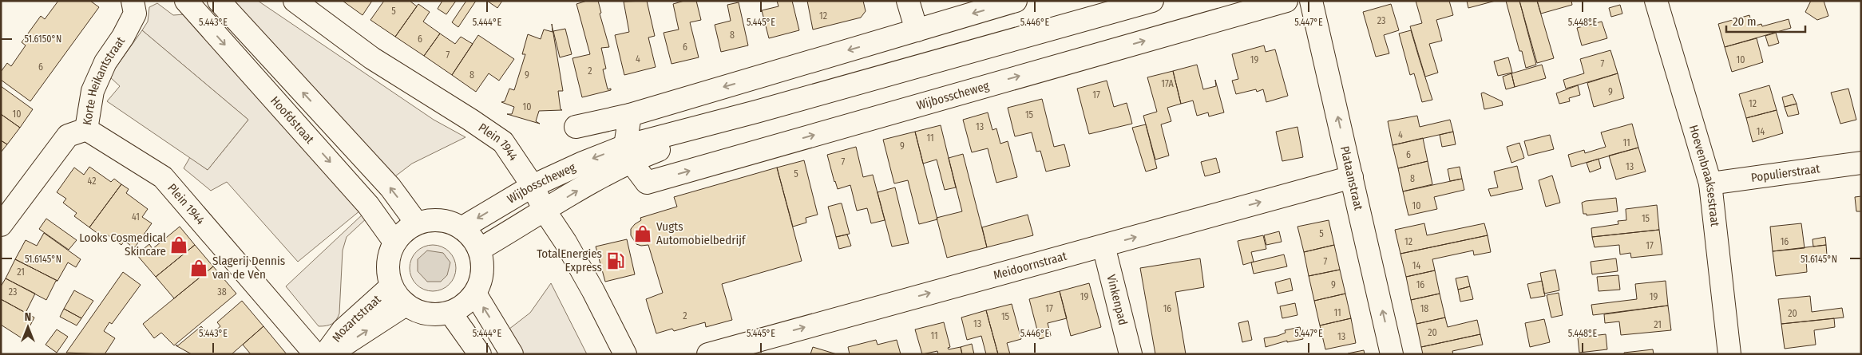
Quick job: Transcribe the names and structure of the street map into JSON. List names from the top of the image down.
{
  "streets": {
    "street": [
      "Korte Heikantstraat",
      "Wijbosscheweg",
      "Hoofdstraat",
      "Plein 1944",
      "Populierstraat",
      "Hoevenbraaksestraat",
      "Plataanstraat",
      "Meidoornstraat",
      "Vinkenpad",
      "Mozartstraat"
    ]
  },
  "crossings": [
    ["Korte Heikantstraat", "Plein 1944"],
    ["Wijbosscheweg", "Hoofdstraat"],
    ["Wijbosscheweg", "Plein 1944"],
    ["Wijbosscheweg", "Mozartstraat"],
    ["Hoofdstraat", "Mozartstraat"],
    ["Populierstraat", "Hoevenbraaksestraat"],
    ["Plataanstraat", "Meidoornstraat"],
    ["Meidoornstraat", "Vinkenpad"]
  ],
  "one_way": ["Plataanstraat", "Meidoornstraat"],
  "places": {
    "shop": ["Vugts Automobielbedrijf", "Looks Cosmedical Skincare", "Slagerij Dennis van de Ven"],
    "fuel station": ["TotalEnergies Express"]
  },
  "house_numbers": [
    "5",
    "12",
    "23",
    "8",
    "6",
    "6",
    "7",
    "4",
    "19",
    "10",
    "7",
    "6",
    "2",
    "8",
    "9",
    "17A",
    "9",
    "17",
    "12",
    "10",
    "10",
    "15",
    "13",
    "14",
    "4",
    "11",
    "11",
    "9",
    "6",
    "7",
    "13",
    "5",
    "8",
    "42",
    "10",
    "41",
    "15",
    "5",
    "12",
    "16",
    "17",
    "7",
    "14",
    "21",
    "9",
    "16",
    "23",
    "38",
    "19",
    "19",
    "17",
    "16",
    "18",
    "11",
    "20",
    "2",
    "15",
    "13",
    "21",
    "20",
    "11",
    "13"
  ],
  "scale_bar": "20 m",
  "north": "top",
  "coordinates": [
    "5.443°E",
    "5.444°E",
    "5.445°E",
    "5.446°E",
    "5.447°E",
    "5.448°E",
    "51.6150°N",
    "51.6145°N"
  ]
}
